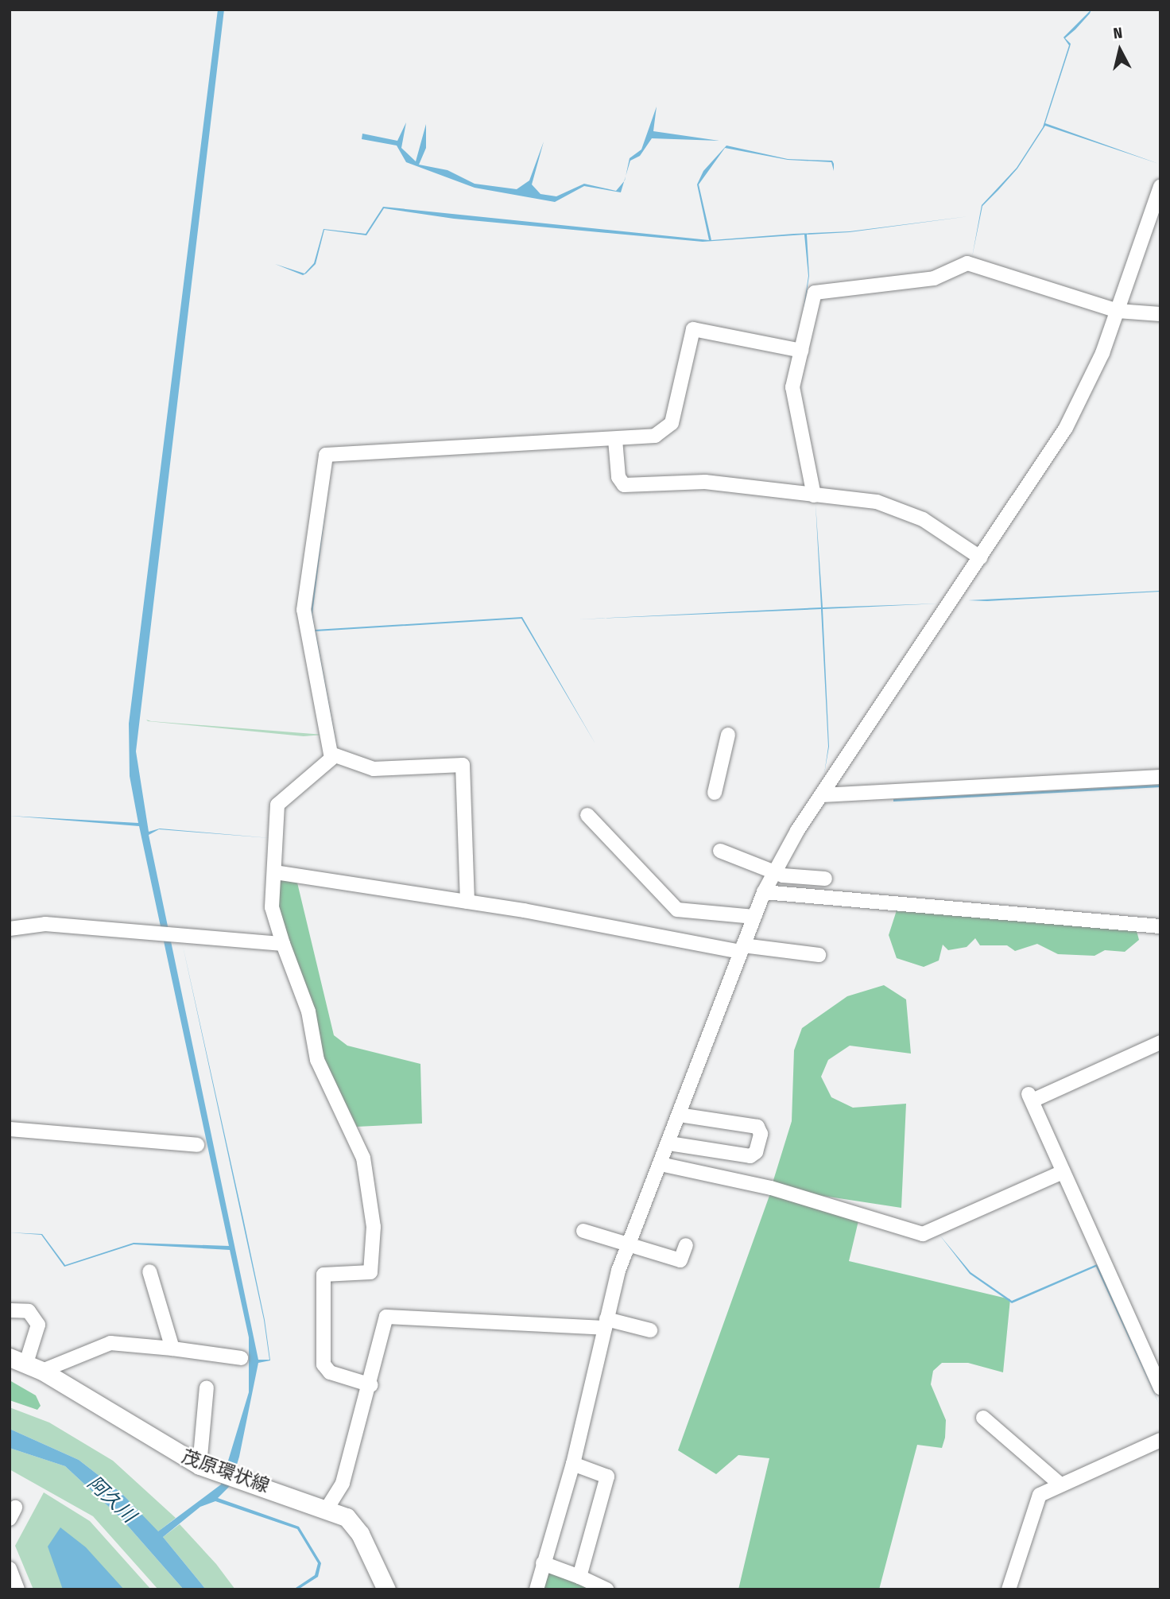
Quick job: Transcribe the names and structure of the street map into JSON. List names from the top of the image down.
{
  "streets": {
    "main road": ["茂原環状線"]
  },
  "water": ["阿久川"],
  "north": "top"
}
